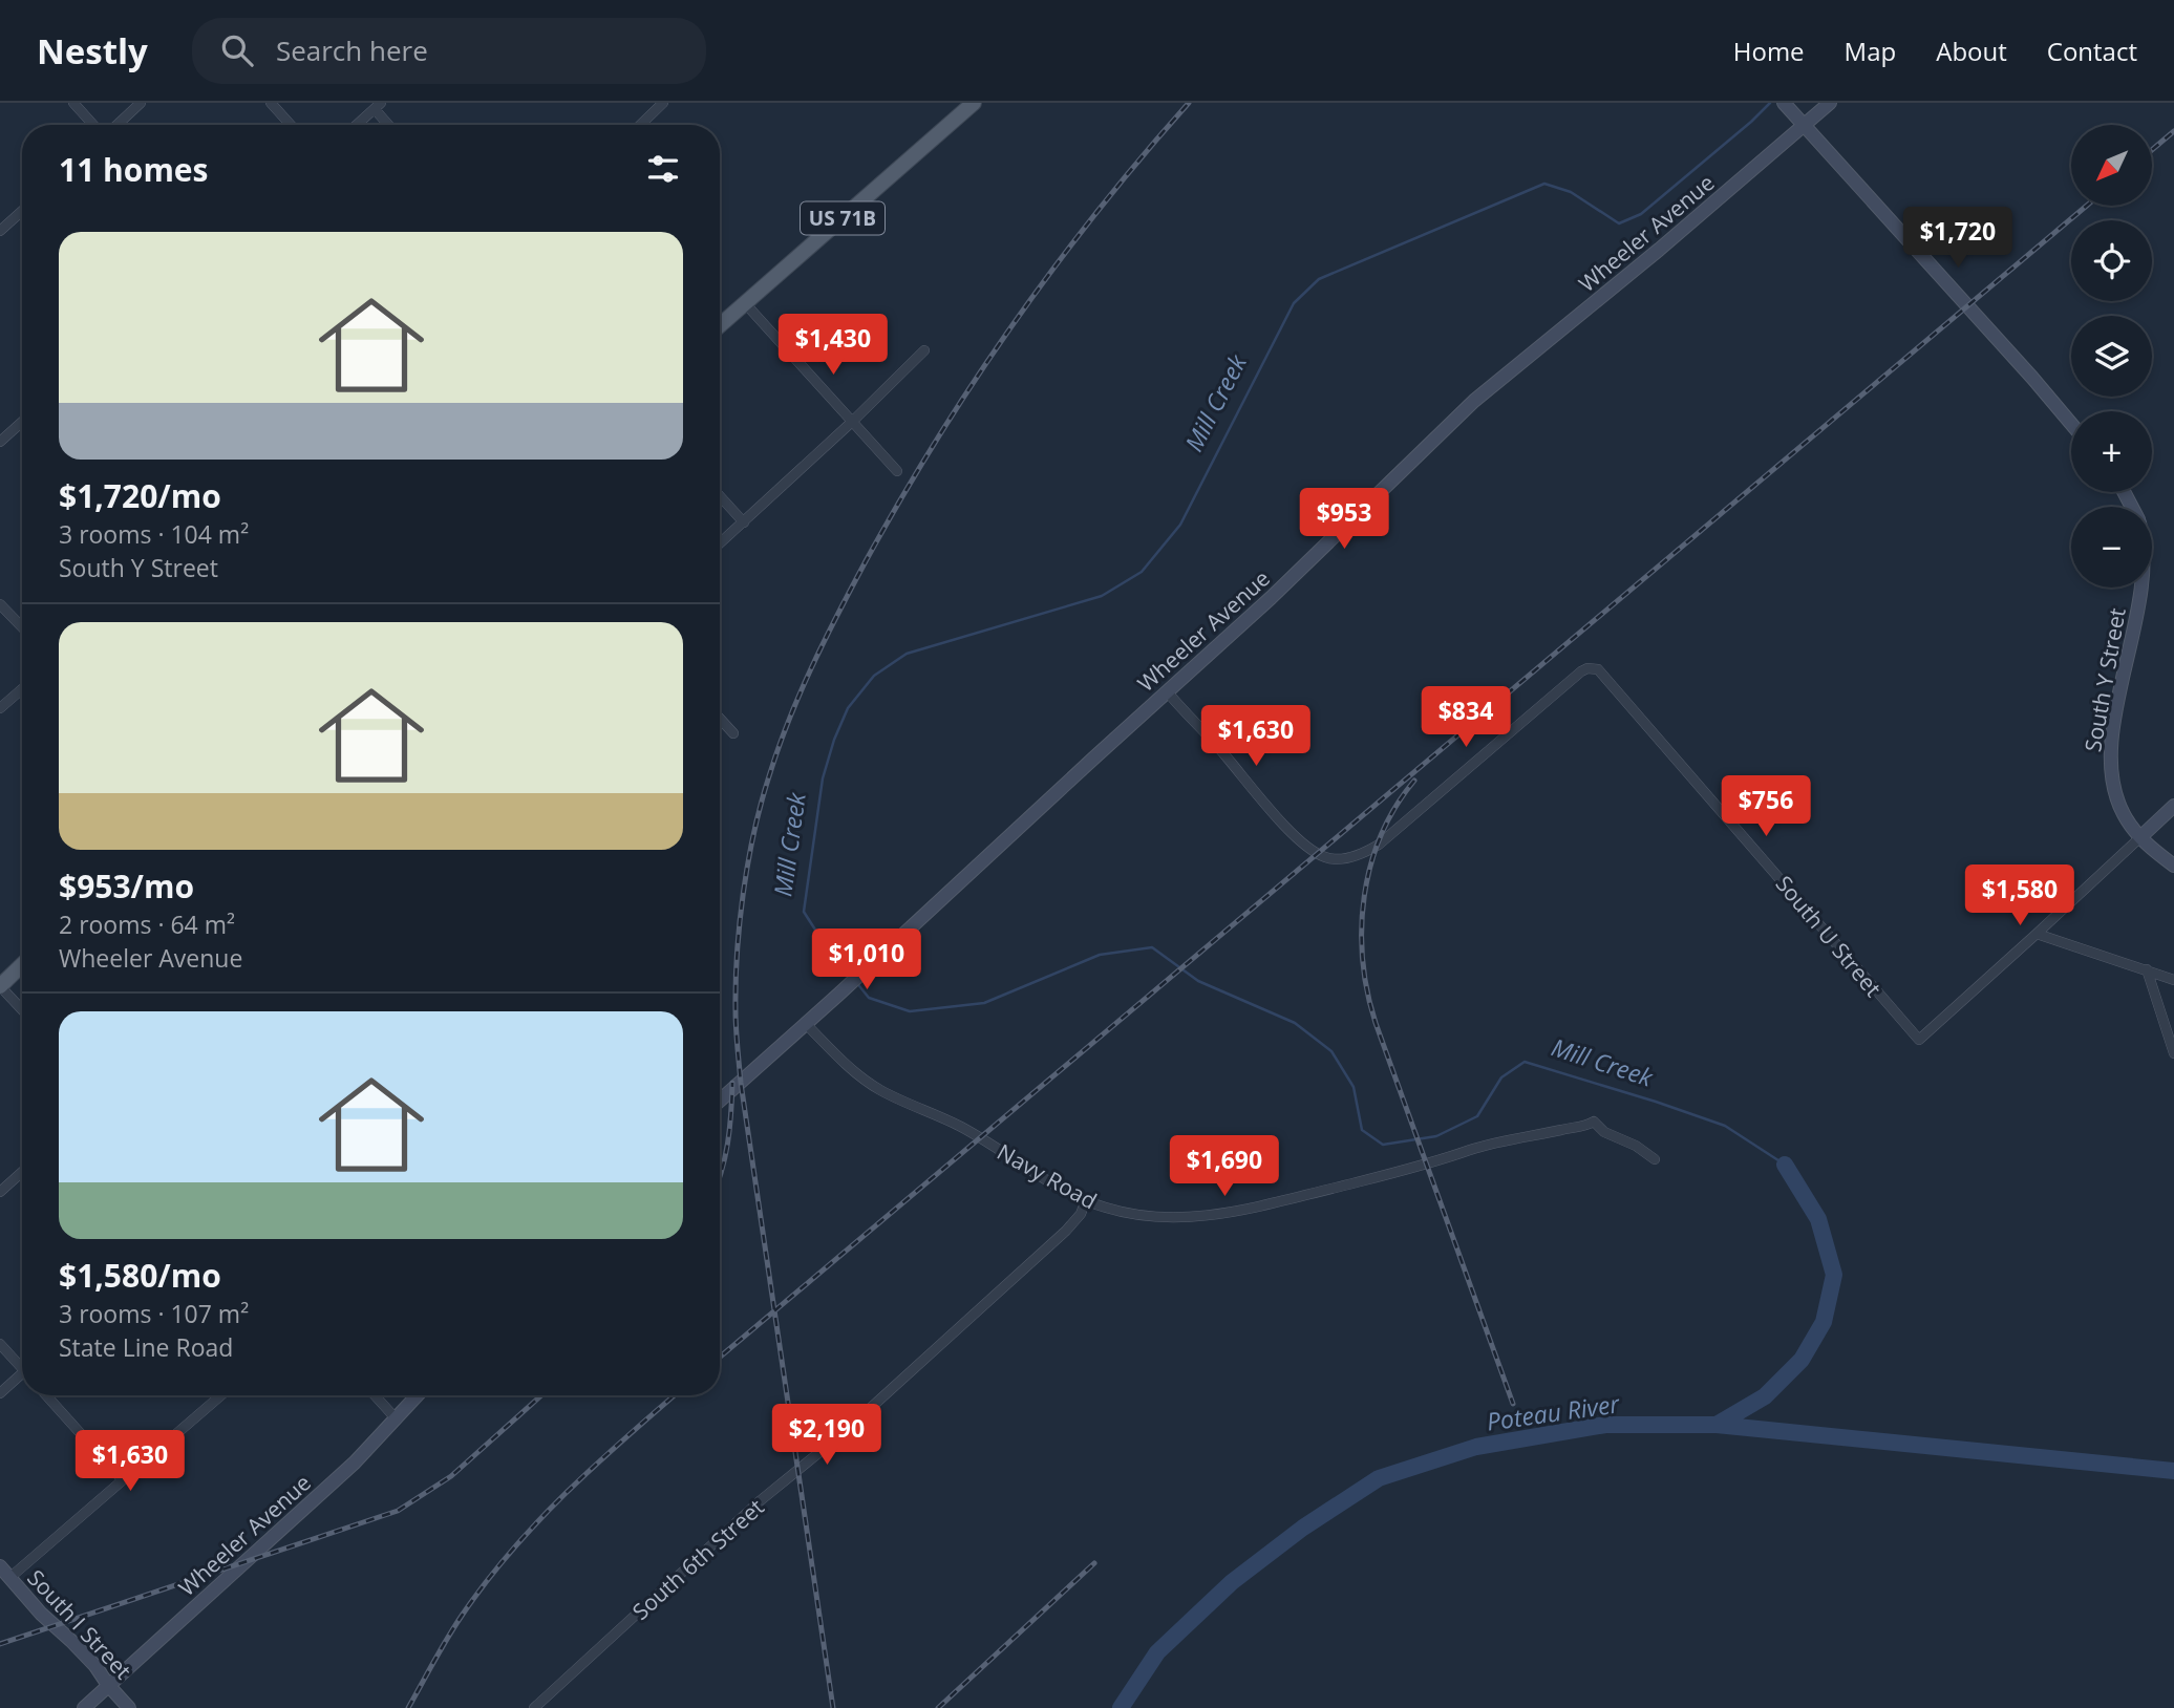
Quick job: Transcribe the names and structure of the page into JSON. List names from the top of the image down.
{
  "streets": {
    "main road": [
      "US 71B",
      "Wheeler Avenue",
      "South Y Street",
      "South I Street"
    ],
    "street": ["South U Street", "Navy Road", "South 6th Street"]
  },
  "crossings": [
    ["Wheeler Avenue", "South U Street"],
    ["Wheeler Avenue", "Navy Road"],
    ["Wheeler Avenue", "South I Street"],
    ["Navy Road", "South 6th Street"]
  ],
  "water": ["Mill Creek", "Poteau River"],
  "north": "bottom left",
  "page": {
    "header": "Nestly",
    "search": "Search here",
    "nav": [
      "Home",
      "Map",
      "About",
      "Contact"
    ],
    "map_buttons": ["+", "−"],
    "heading": "11 homes",
    "price": [
      "$1,720",
      "$1,430",
      "$953",
      "$834",
      "$1,630",
      "$756",
      "$1,580",
      "$1,010",
      "$1,690",
      "$2,190",
      "$1,630"
    ],
    "list": [
      {
        "name": "$1,720/mo",
        "note": "3 rooms · 104 m² · South Y Street"
      },
      {
        "name": "$953/mo",
        "note": "2 rooms · 64 m² · Wheeler Avenue"
      },
      {
        "name": "$1,580/mo",
        "note": "3 rooms · 107 m² · State Line Road"
      }
    ]
  }
}
